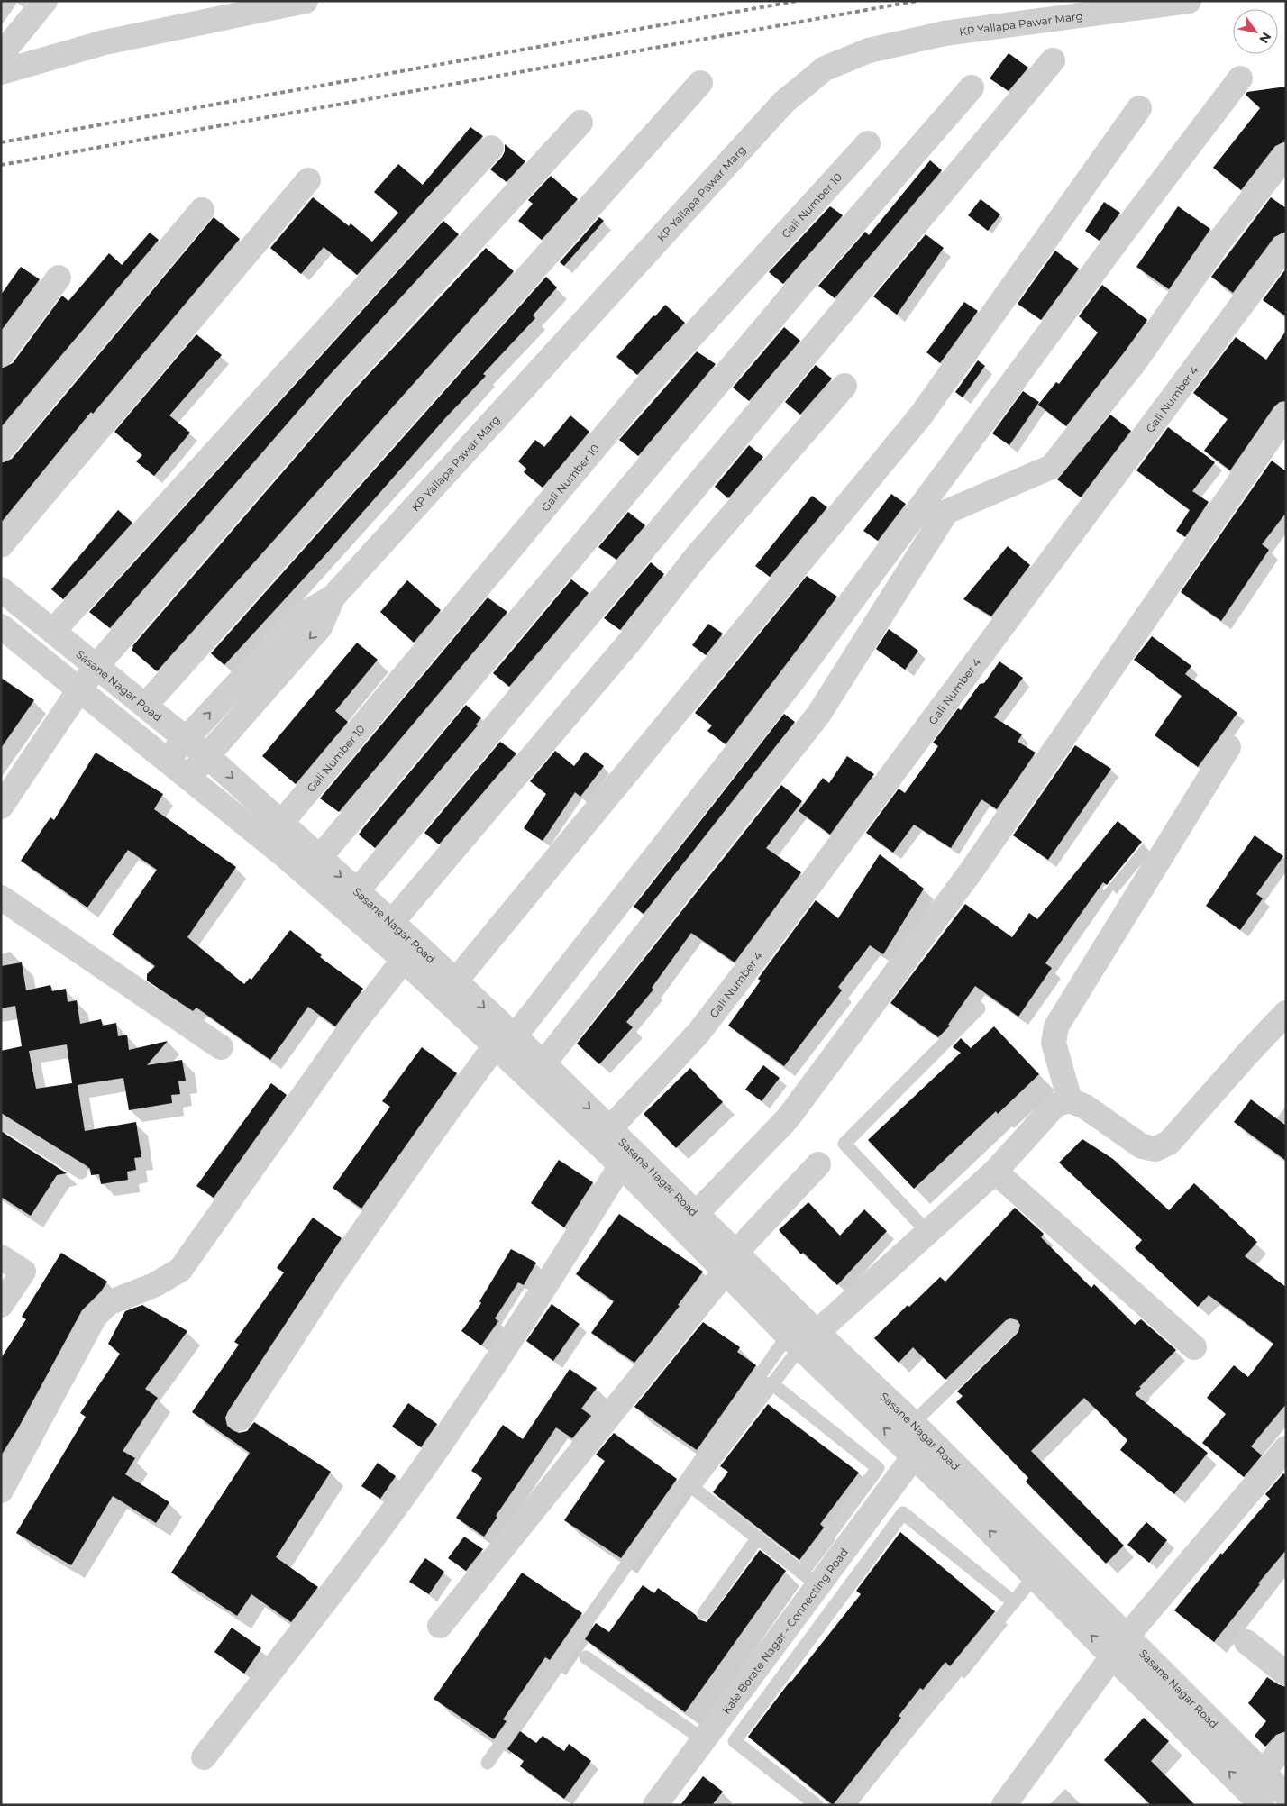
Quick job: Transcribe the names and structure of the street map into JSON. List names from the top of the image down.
{
  "streets": {
    "street": [
      "KP Yallapa Pawar Marg",
      "Gali Number 10",
      "Gali Number 4",
      "Sasane Nagar Road",
      "Kale Borate Nagar - Connecting Road"
    ]
  },
  "crossings": [
    ["KP Yallapa Pawar Marg", "Sasane Nagar Road"],
    ["Gali Number 10", "Sasane Nagar Road"],
    ["Gali Number 4", "Sasane Nagar Road"],
    ["Sasane Nagar Road", "Kale Borate Nagar - Connecting Road"]
  ],
  "north": "bottom right"
}
